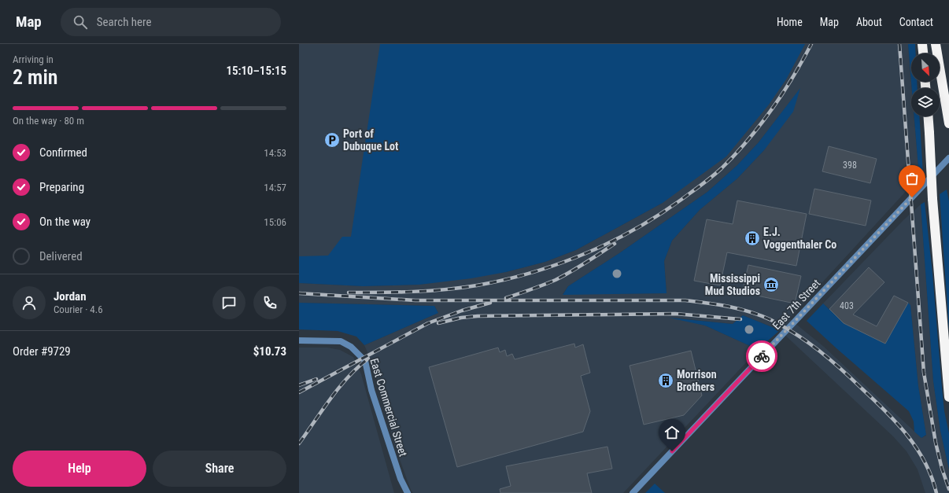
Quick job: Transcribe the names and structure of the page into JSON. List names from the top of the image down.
{
  "streets": {
    "street": ["East 7th Street", "East Commercial Street"]
  },
  "places": {
    "parking": ["Port of Dubuque Lot"],
    "building": ["E.J. Voggenthaler Co", "Morrison Brothers"],
    "museum": ["Mississippi Mud Studios"]
  },
  "house_numbers": ["398", "403"],
  "north": "bottom right",
  "page": {
    "header": "Map",
    "search": "Search here",
    "nav": [
      "Home",
      "Map",
      "About",
      "Contact"
    ],
    "heading": ["2 min", "Arriving in", "15:10–15:15"],
    "panel": [
      "Jordan",
      "Courier · 4.6",
      "Order #9729",
      "$10.73"
    ],
    "bar": "On the way · 80 m",
    "list": [
      ["Confirmed", "14:53"],
      ["Preparing", "14:57"],
      ["On the way", "15:06"],
      "Delivered"
    ],
    "buttons": ["Help", "Share"]
  }
}
